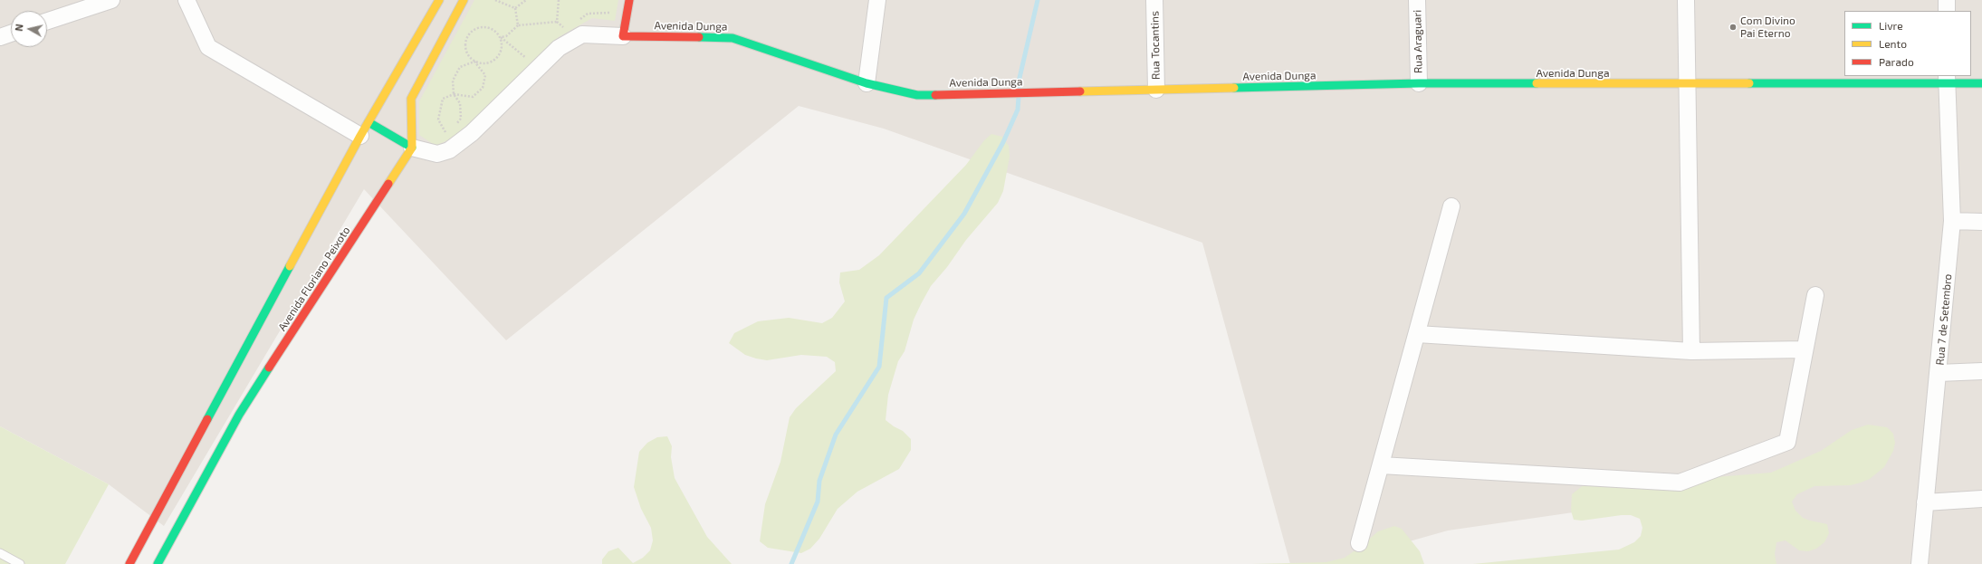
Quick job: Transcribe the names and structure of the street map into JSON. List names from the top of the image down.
{
  "streets": {
    "street": [
      "Avenida Dunga",
      "Rua Araguari",
      "Rua Tocantins",
      "Avenida Floriano Peixoto",
      "Rua 7 de Setembro"
    ]
  },
  "crossings": [
    ["Avenida Dunga", "Rua Araguari"],
    ["Avenida Dunga", "Rua Tocantins"],
    ["Avenida Dunga", "Rua 7 de Setembro"]
  ],
  "places": ["Com Divino Pai Eterno"],
  "legend": ["Livre", "Lento", "Parado"],
  "north": "left"
}
